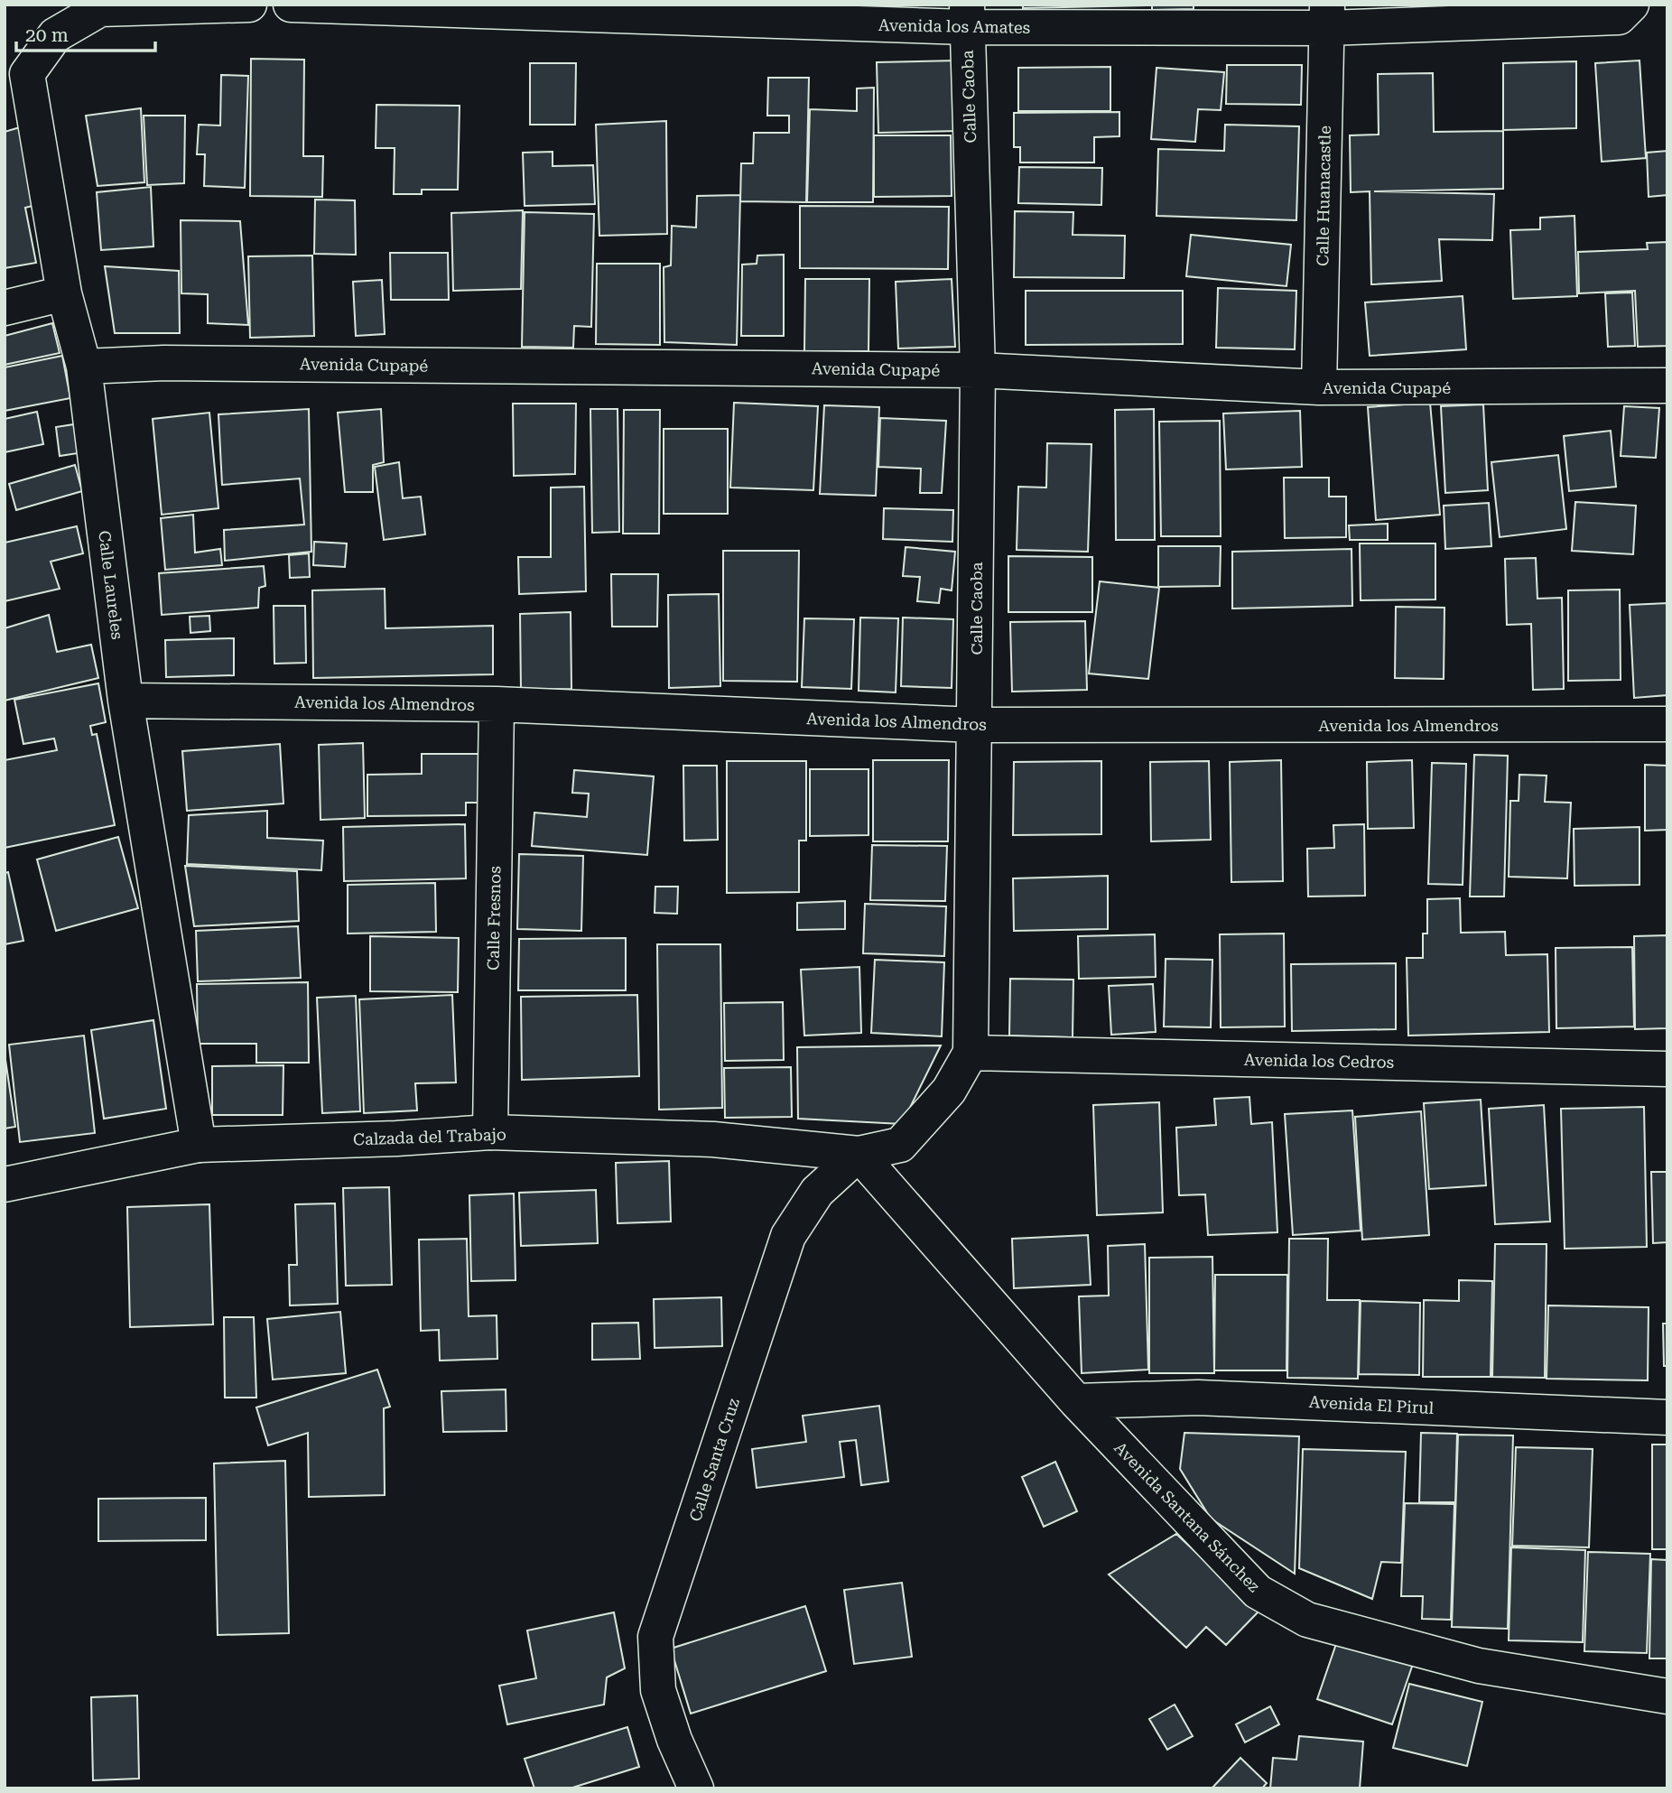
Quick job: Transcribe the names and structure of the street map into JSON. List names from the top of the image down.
{
  "streets": {
    "street": [
      "Avenida los Amates",
      "Calle Caoba",
      "Calle Huanacastle",
      "Avenida Cupapé",
      "Calle Laureles",
      "Avenida los Almendros",
      "Calle Fresnos",
      "Avenida los Cedros",
      "Calzada del Trabajo",
      "Avenida El Pirul",
      "Calle Santa Cruz",
      "Avenida Santana Sánchez"
    ]
  },
  "crossings": [
    ["Avenida los Amates", "Calle Caoba"],
    ["Avenida los Amates", "Calle Huanacastle"],
    ["Calle Caoba", "Avenida Cupapé"],
    ["Calle Caoba", "Avenida los Almendros"],
    ["Calle Caoba", "Avenida los Cedros"],
    ["Calle Caoba", "Calzada del Trabajo"],
    ["Calle Caoba", "Calle Santa Cruz"],
    ["Calle Caoba", "Avenida Santana Sánchez"],
    ["Calle Huanacastle", "Avenida Cupapé"],
    ["Avenida Cupapé", "Calle Laureles"],
    ["Calle Laureles", "Avenida los Almendros"],
    ["Calle Laureles", "Calzada del Trabajo"],
    ["Avenida los Almendros", "Calle Fresnos"],
    ["Calle Fresnos", "Calzada del Trabajo"],
    ["Calzada del Trabajo", "Calle Santa Cruz"],
    ["Calzada del Trabajo", "Avenida Santana Sánchez"],
    ["Avenida El Pirul", "Avenida Santana Sánchez"],
    ["Calle Santa Cruz", "Avenida Santana Sánchez"]
  ],
  "scale_bar": "20 m"
}
